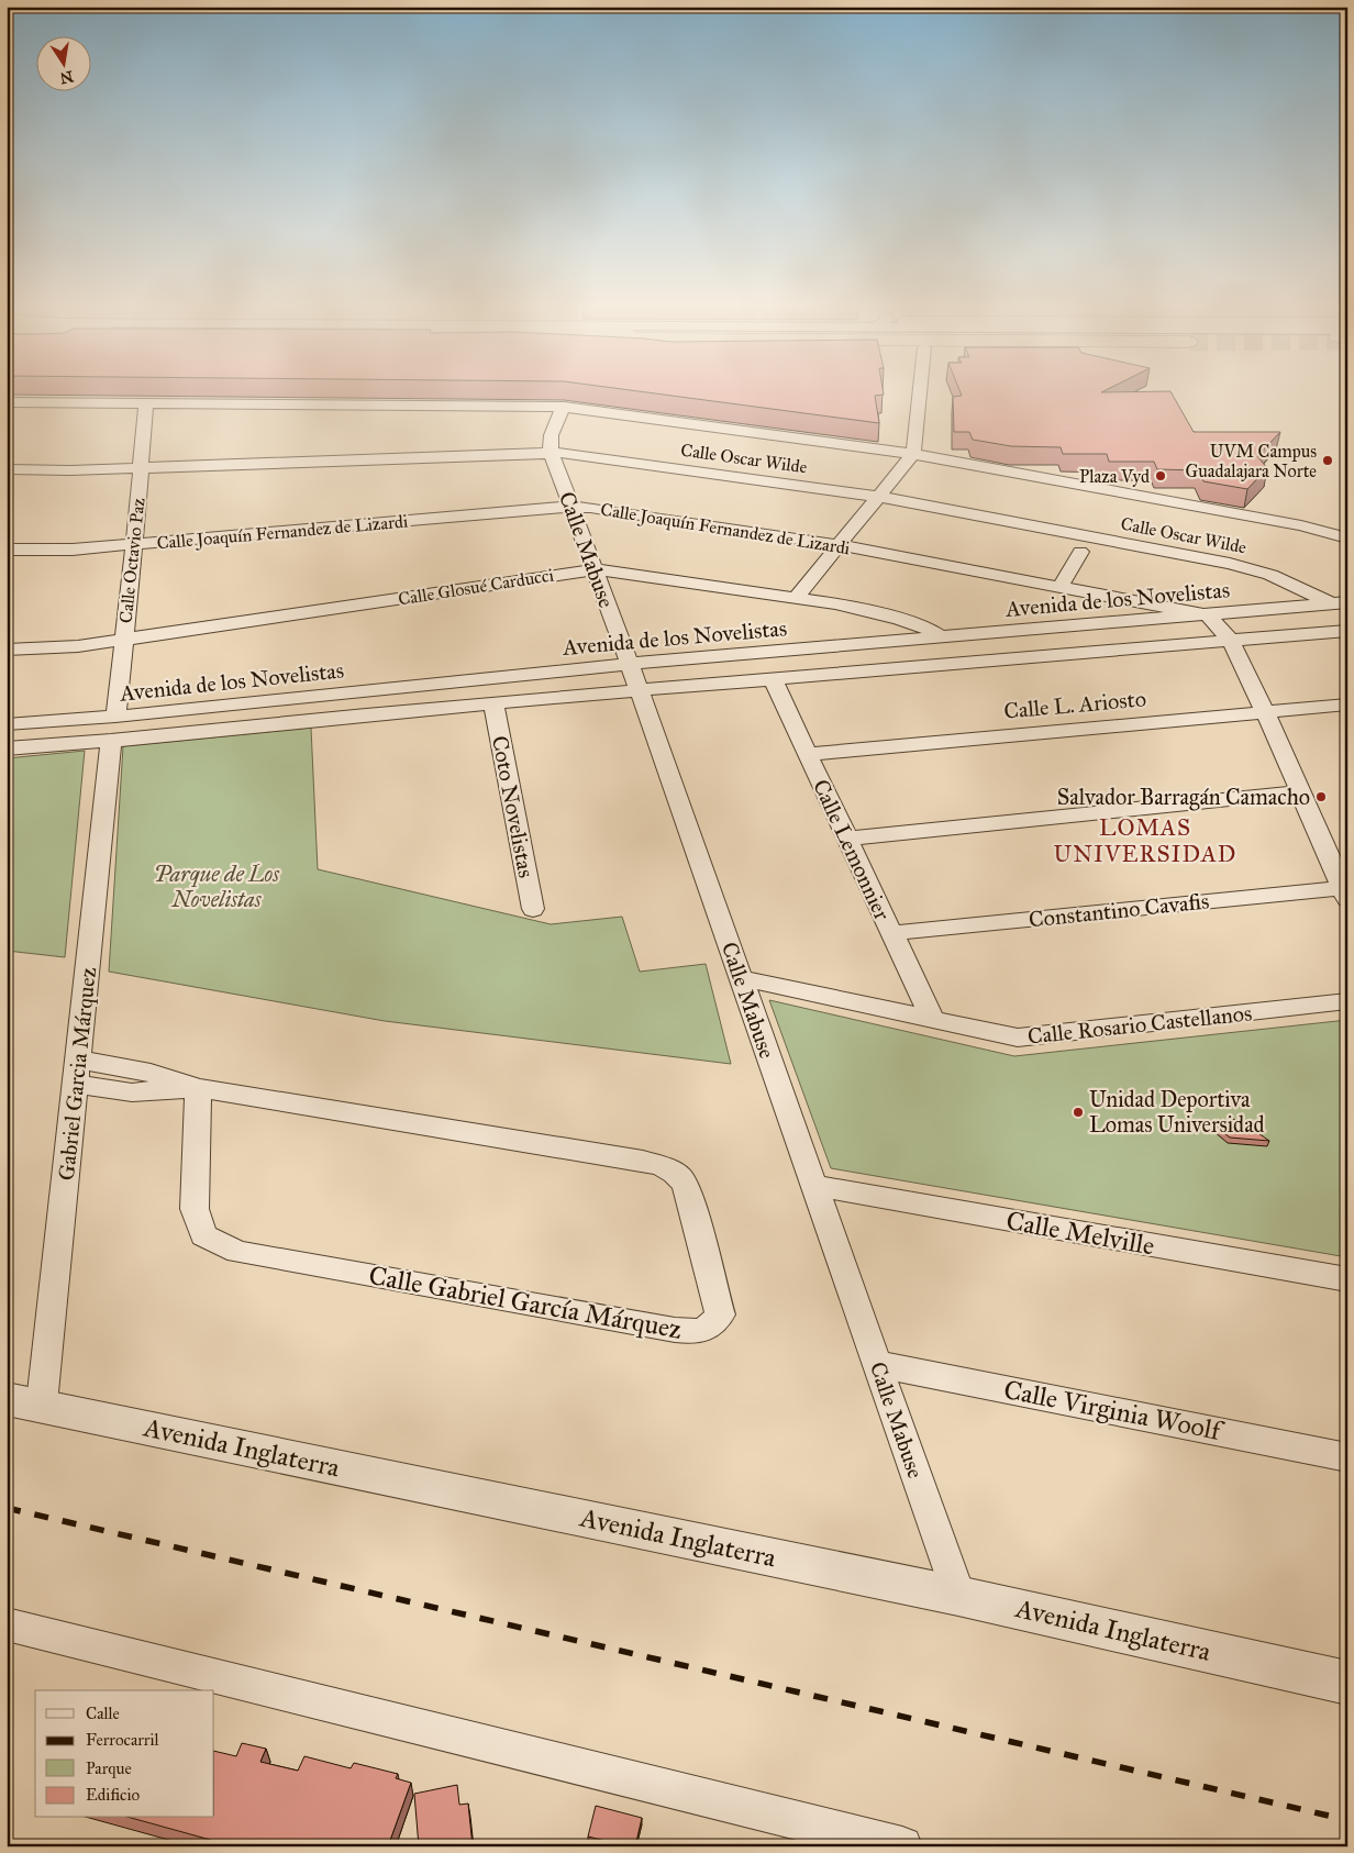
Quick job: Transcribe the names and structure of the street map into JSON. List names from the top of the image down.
{
  "streets": {
    "street": [
      "Calle Oscar Wilde",
      "Calle Joaquín Fernandez de Lizardi",
      "Calle Mabuse",
      "Calle Octavio Paz",
      "Calle Glosué Carducci",
      "Avenida de los Novelistas",
      "Calle L. Ariosto",
      "Coto Novelistas",
      "Calle Lemonnier",
      "Constantino Cavafis",
      "Calle Rosario Castellanos",
      "Gabriel Garcia Márquez",
      "Calle Melville",
      "Calle Gabriel García Márquez",
      "Calle Virginia Woolf",
      "Avenida Inglaterra"
    ]
  },
  "crossings": [
    ["Calle Oscar Wilde", "Calle Mabuse"],
    ["Calle Oscar Wilde", "Calle Octavio Paz"],
    ["Calle Oscar Wilde", "Avenida de los Novelistas"],
    ["Calle Joaquín Fernandez de Lizardi", "Calle Mabuse"],
    ["Calle Joaquín Fernandez de Lizardi", "Calle Octavio Paz"],
    ["Calle Joaquín Fernandez de Lizardi", "Avenida de los Novelistas"],
    ["Calle Mabuse", "Calle Glosué Carducci"],
    ["Calle Mabuse", "Avenida de los Novelistas"],
    ["Calle Mabuse", "Calle Rosario Castellanos"],
    ["Calle Mabuse", "Calle Melville"],
    ["Calle Mabuse", "Calle Virginia Woolf"],
    ["Calle Mabuse", "Avenida Inglaterra"],
    ["Calle Octavio Paz", "Calle Glosué Carducci"],
    ["Calle Octavio Paz", "Avenida de los Novelistas"],
    ["Calle Octavio Paz", "Gabriel Garcia Márquez"],
    ["Calle Glosué Carducci", "Avenida de los Novelistas"],
    ["Avenida de los Novelistas", "Coto Novelistas"],
    ["Avenida de los Novelistas", "Calle Lemonnier"],
    ["Avenida de los Novelistas", "Gabriel Garcia Márquez"],
    ["Calle L. Ariosto", "Calle Lemonnier"],
    ["Calle Lemonnier", "Constantino Cavafis"],
    ["Calle Lemonnier", "Calle Rosario Castellanos"],
    ["Gabriel Garcia Márquez", "Calle Gabriel García Márquez"],
    ["Gabriel Garcia Márquez", "Avenida Inglaterra"]
  ],
  "districts": ["LOMAS UNIVERSIDAD"],
  "parks": ["Parque de Los Novelistas"],
  "places": [
    "UVM Campus Guadalajara Norte",
    "Plaza Vyd",
    "Salvador Barragán Camacho",
    "Unidad Deportiva Lomas Universidad"
  ],
  "legend": [
    "Calle",
    "Ferrocarril",
    "Parque",
    "Edificio"
  ],
  "north": "bottom"
}
